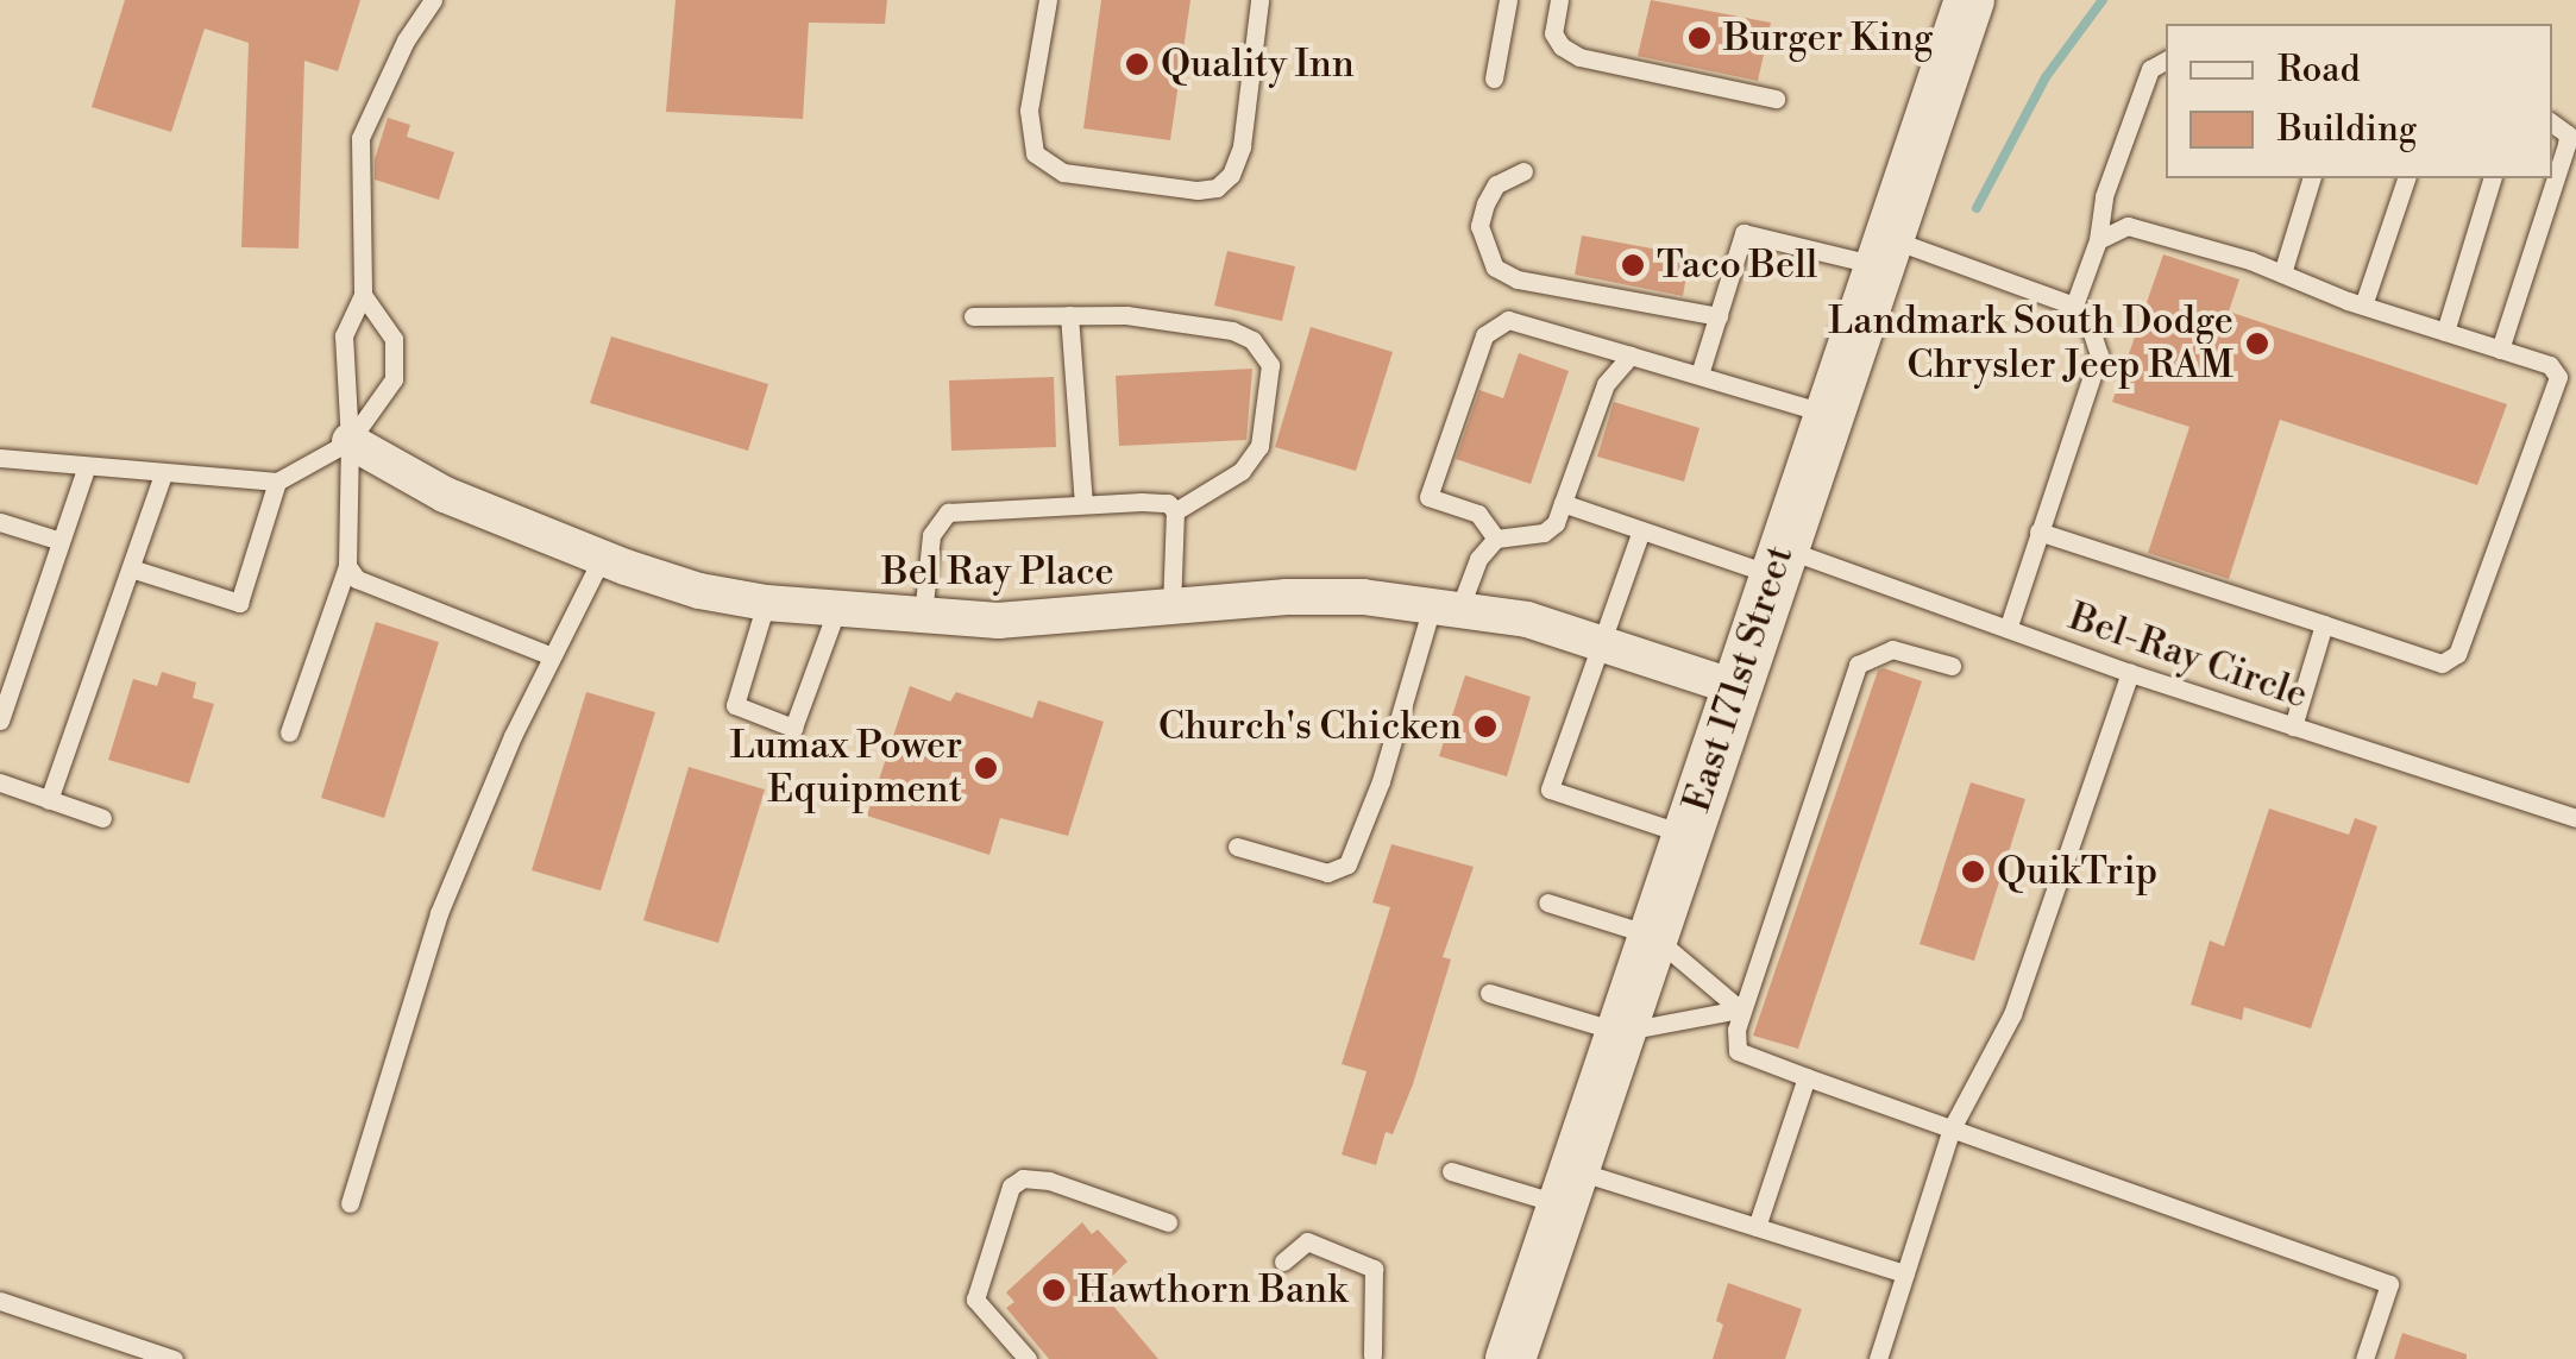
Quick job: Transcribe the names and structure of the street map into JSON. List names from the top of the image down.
{
  "streets": {
    "main road": ["East 171st Street"],
    "street": ["Bel Ray Place"],
    "lane": ["Bel-Ray Circle"]
  },
  "crossings": [
    ["Bel Ray Place", "East 171st Street"],
    ["Bel-Ray Circle", "East 171st Street"]
  ],
  "places": [
    "Burger King",
    "Quality Inn",
    "Taco Bell",
    "Landmark South Dodge Chrysler Jeep RAM",
    "Church's Chicken",
    "Lumax Power Equipment",
    "QuikTrip",
    "Hawthorn Bank"
  ],
  "legend": ["Road", "Building"]
}
